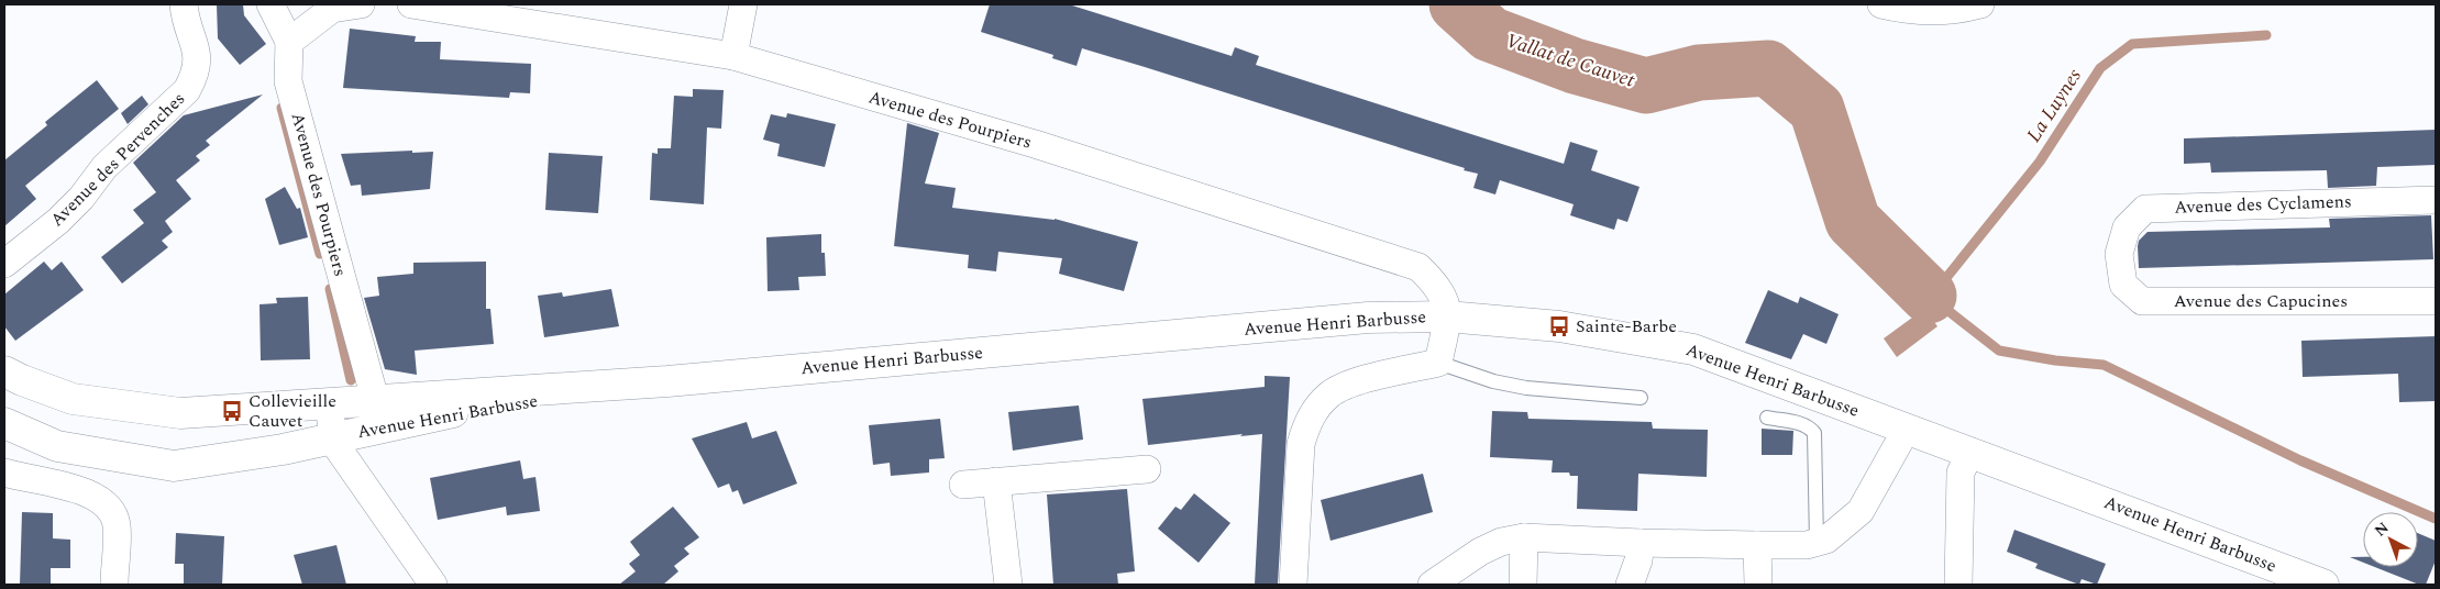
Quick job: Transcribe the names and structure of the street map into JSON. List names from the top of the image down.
{
  "streets": {
    "main road": ["Avenue Henri Barbusse"],
    "street": [
      "Avenue des Pourpiers",
      "Avenue des Pervenches",
      "Avenue des Cyclamens",
      "Avenue des Capucines"
    ]
  },
  "crossings": [
    ["Avenue des Pourpiers", "Avenue Henri Barbusse"],
    ["Avenue des Cyclamens", "Avenue des Capucines"]
  ],
  "water": ["Vallat de Cauvet", "La Luynes"],
  "places": {
    "bus stop": ["Sainte-Barbe", "Collevieille Cauvet"]
  },
  "north": "top left"
}
